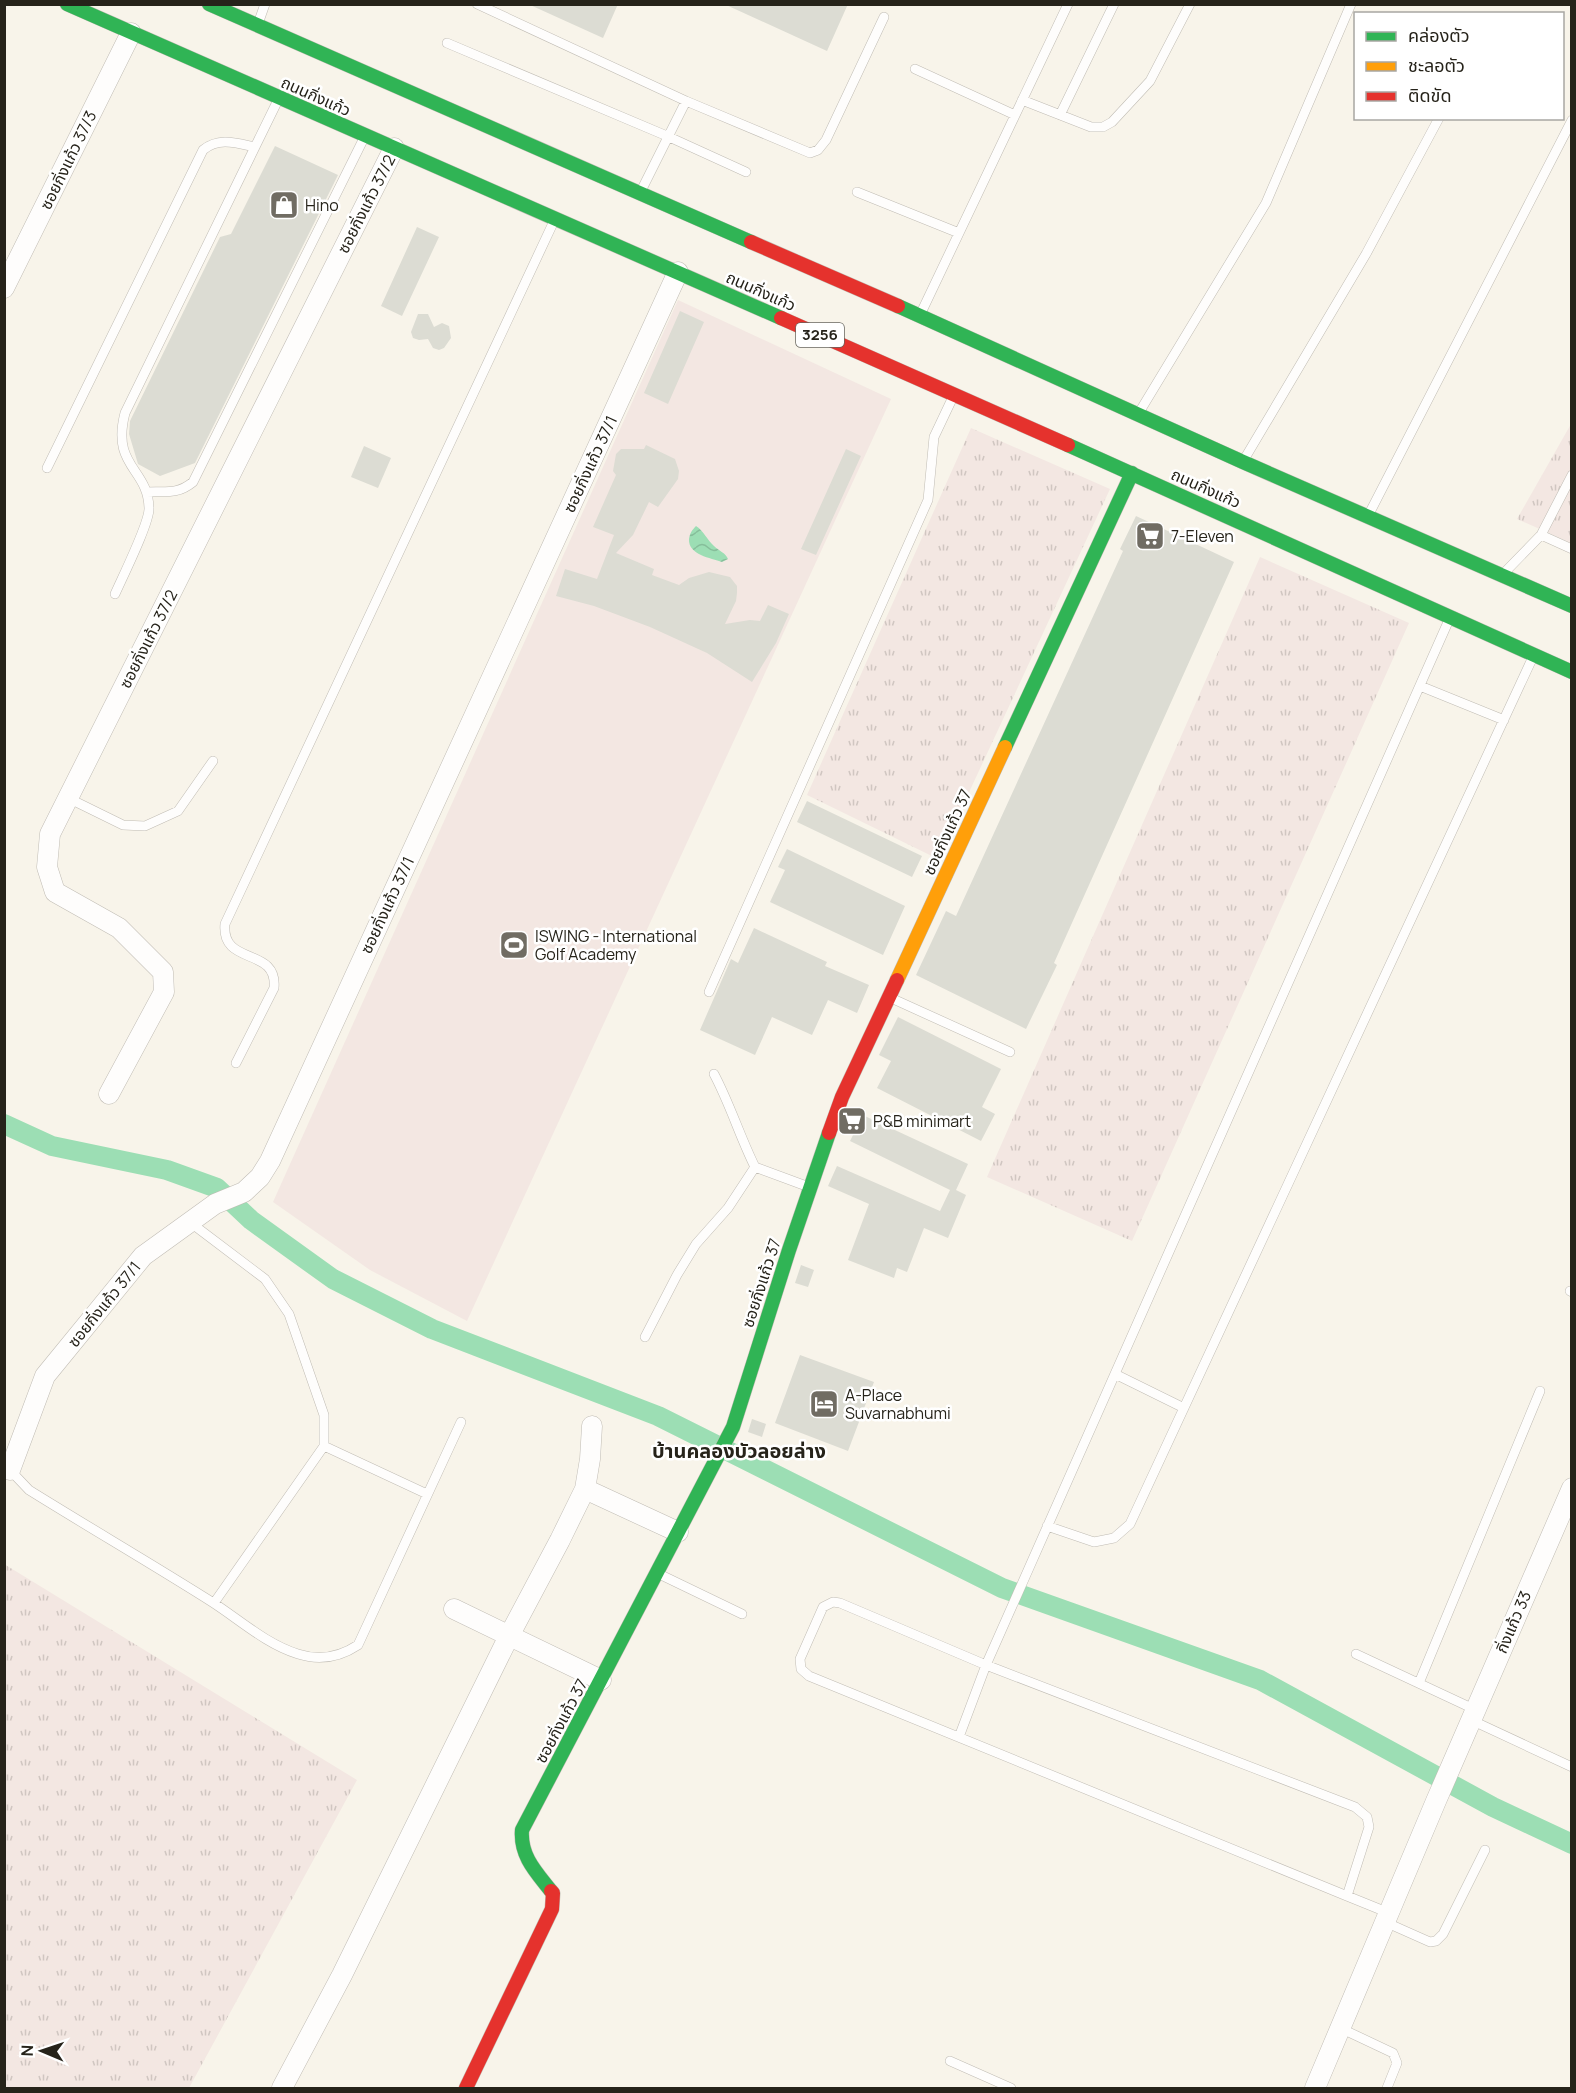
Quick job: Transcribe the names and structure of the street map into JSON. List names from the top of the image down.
{
  "streets": {
    "main road": ["ถนนกิ่งแก้ว", "3256", "ซอยกิ่งแก้ว 37"],
    "street": [
      "ซอยกิ่งแก้ว 37/3",
      "ซอยกิ่งแก้ว 37/2",
      "ซอยกิ่งแก้ว 37/1",
      "กิ่งแก้ว 33"
    ]
  },
  "crossings": [
    ["ถนนกิ่งแก้ว", "ซอยกิ่งแก้ว 37/3"],
    ["ถนนกิ่งแก้ว", "ซอยกิ่งแก้ว 37/2"],
    ["ถนนกิ่งแก้ว", "ซอยกิ่งแก้ว 37/1"],
    ["ถนนกิ่งแก้ว", "ซอยกิ่งแก้ว 37"]
  ],
  "districts": ["บ้านคลองบัวลอยล่าง"],
  "places": {
    "shop": ["Hino"],
    "supermarket": ["7-Eleven", "P&B minimart"],
    "sports": ["ISWING - International Golf Academy"],
    "hotel": ["A-Place Suvarnabhumi"]
  },
  "legend": ["คล่องตัว", "ชะลอตัว", "ติดขัด"],
  "north": "left"
}
